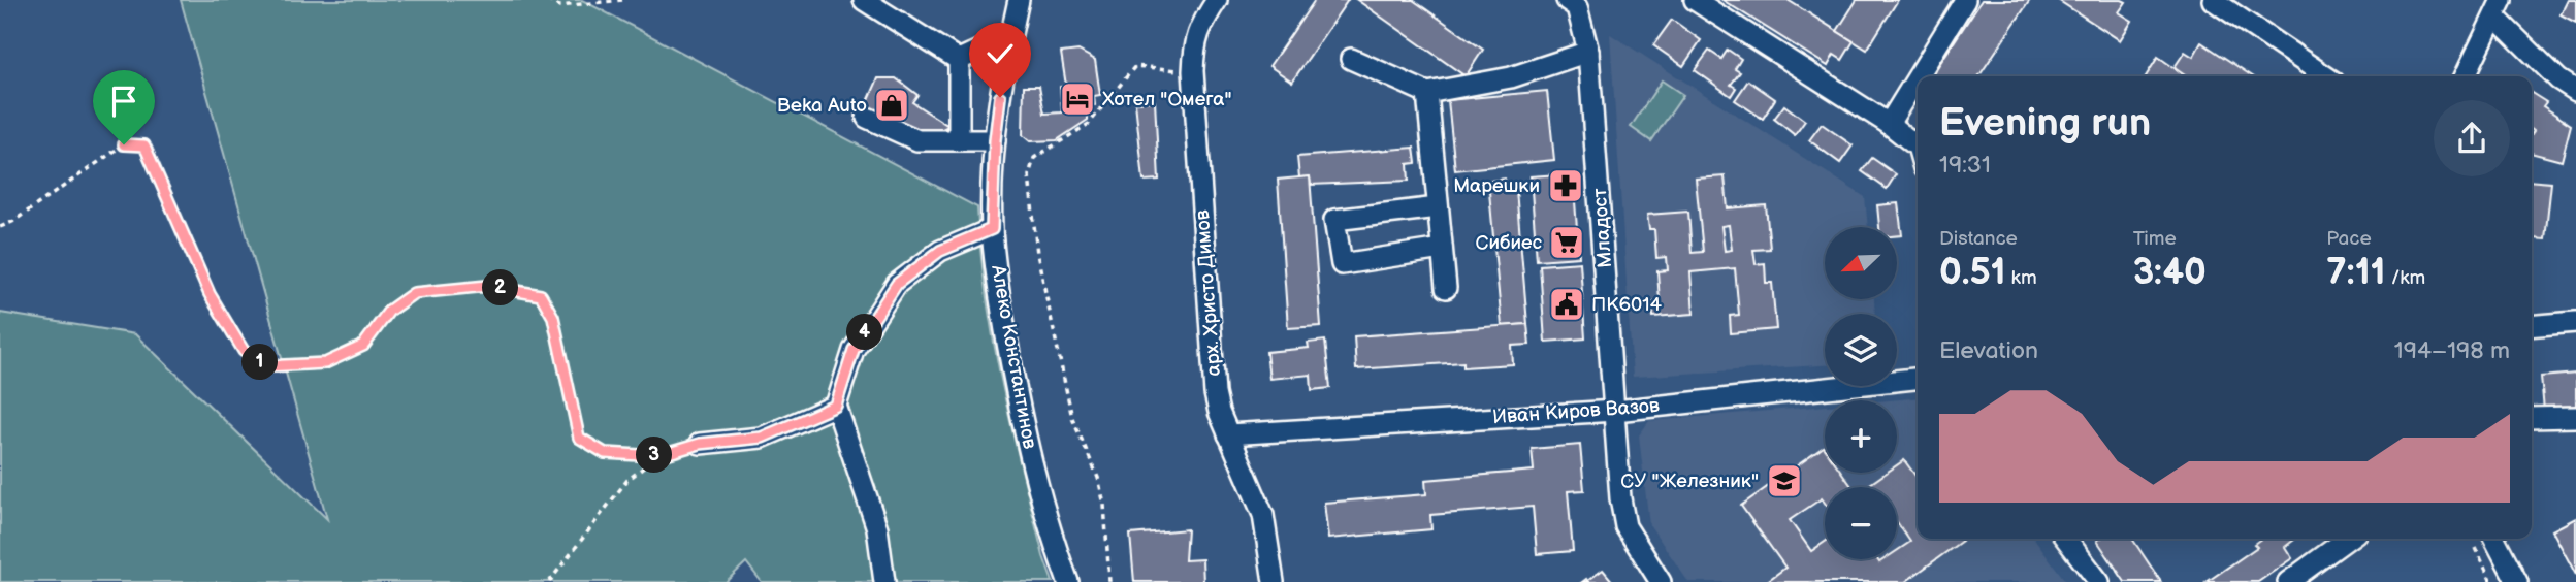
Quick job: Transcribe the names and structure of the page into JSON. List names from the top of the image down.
{
  "streets": {
    "street": [
      "Младост",
      "арх. Христо Димов",
      "Алеко Константинов",
      "Иван Киров Вазов"
    ]
  },
  "crossings": [
    ["Младост", "Иван Киров Вазов"],
    ["арх. Христо Димов", "Иван Киров Вазов"]
  ],
  "places": {
    "hotel": ["Хотел \"Омега\""],
    "shop": ["Beka Auto"],
    "pharmacy": ["Марешки"],
    "supermarket": ["Сибиес"],
    "public building": ["ПК6014"],
    "school or university": ["СУ \"Железник\""]
  },
  "north": "bottom left",
  "page": {
    "heading": ["Evening run", "19:31"],
    "stats": [
      ["Distance", "0.51 km"],
      ["Time", "3:40"],
      ["Pace", "7:11 /km"]
    ],
    "map_buttons": ["+", "−"],
    "pins": [
      "2",
      "4",
      "1",
      "3"
    ],
    "chart": ["Elevation", "194–198 m"]
  }
}
